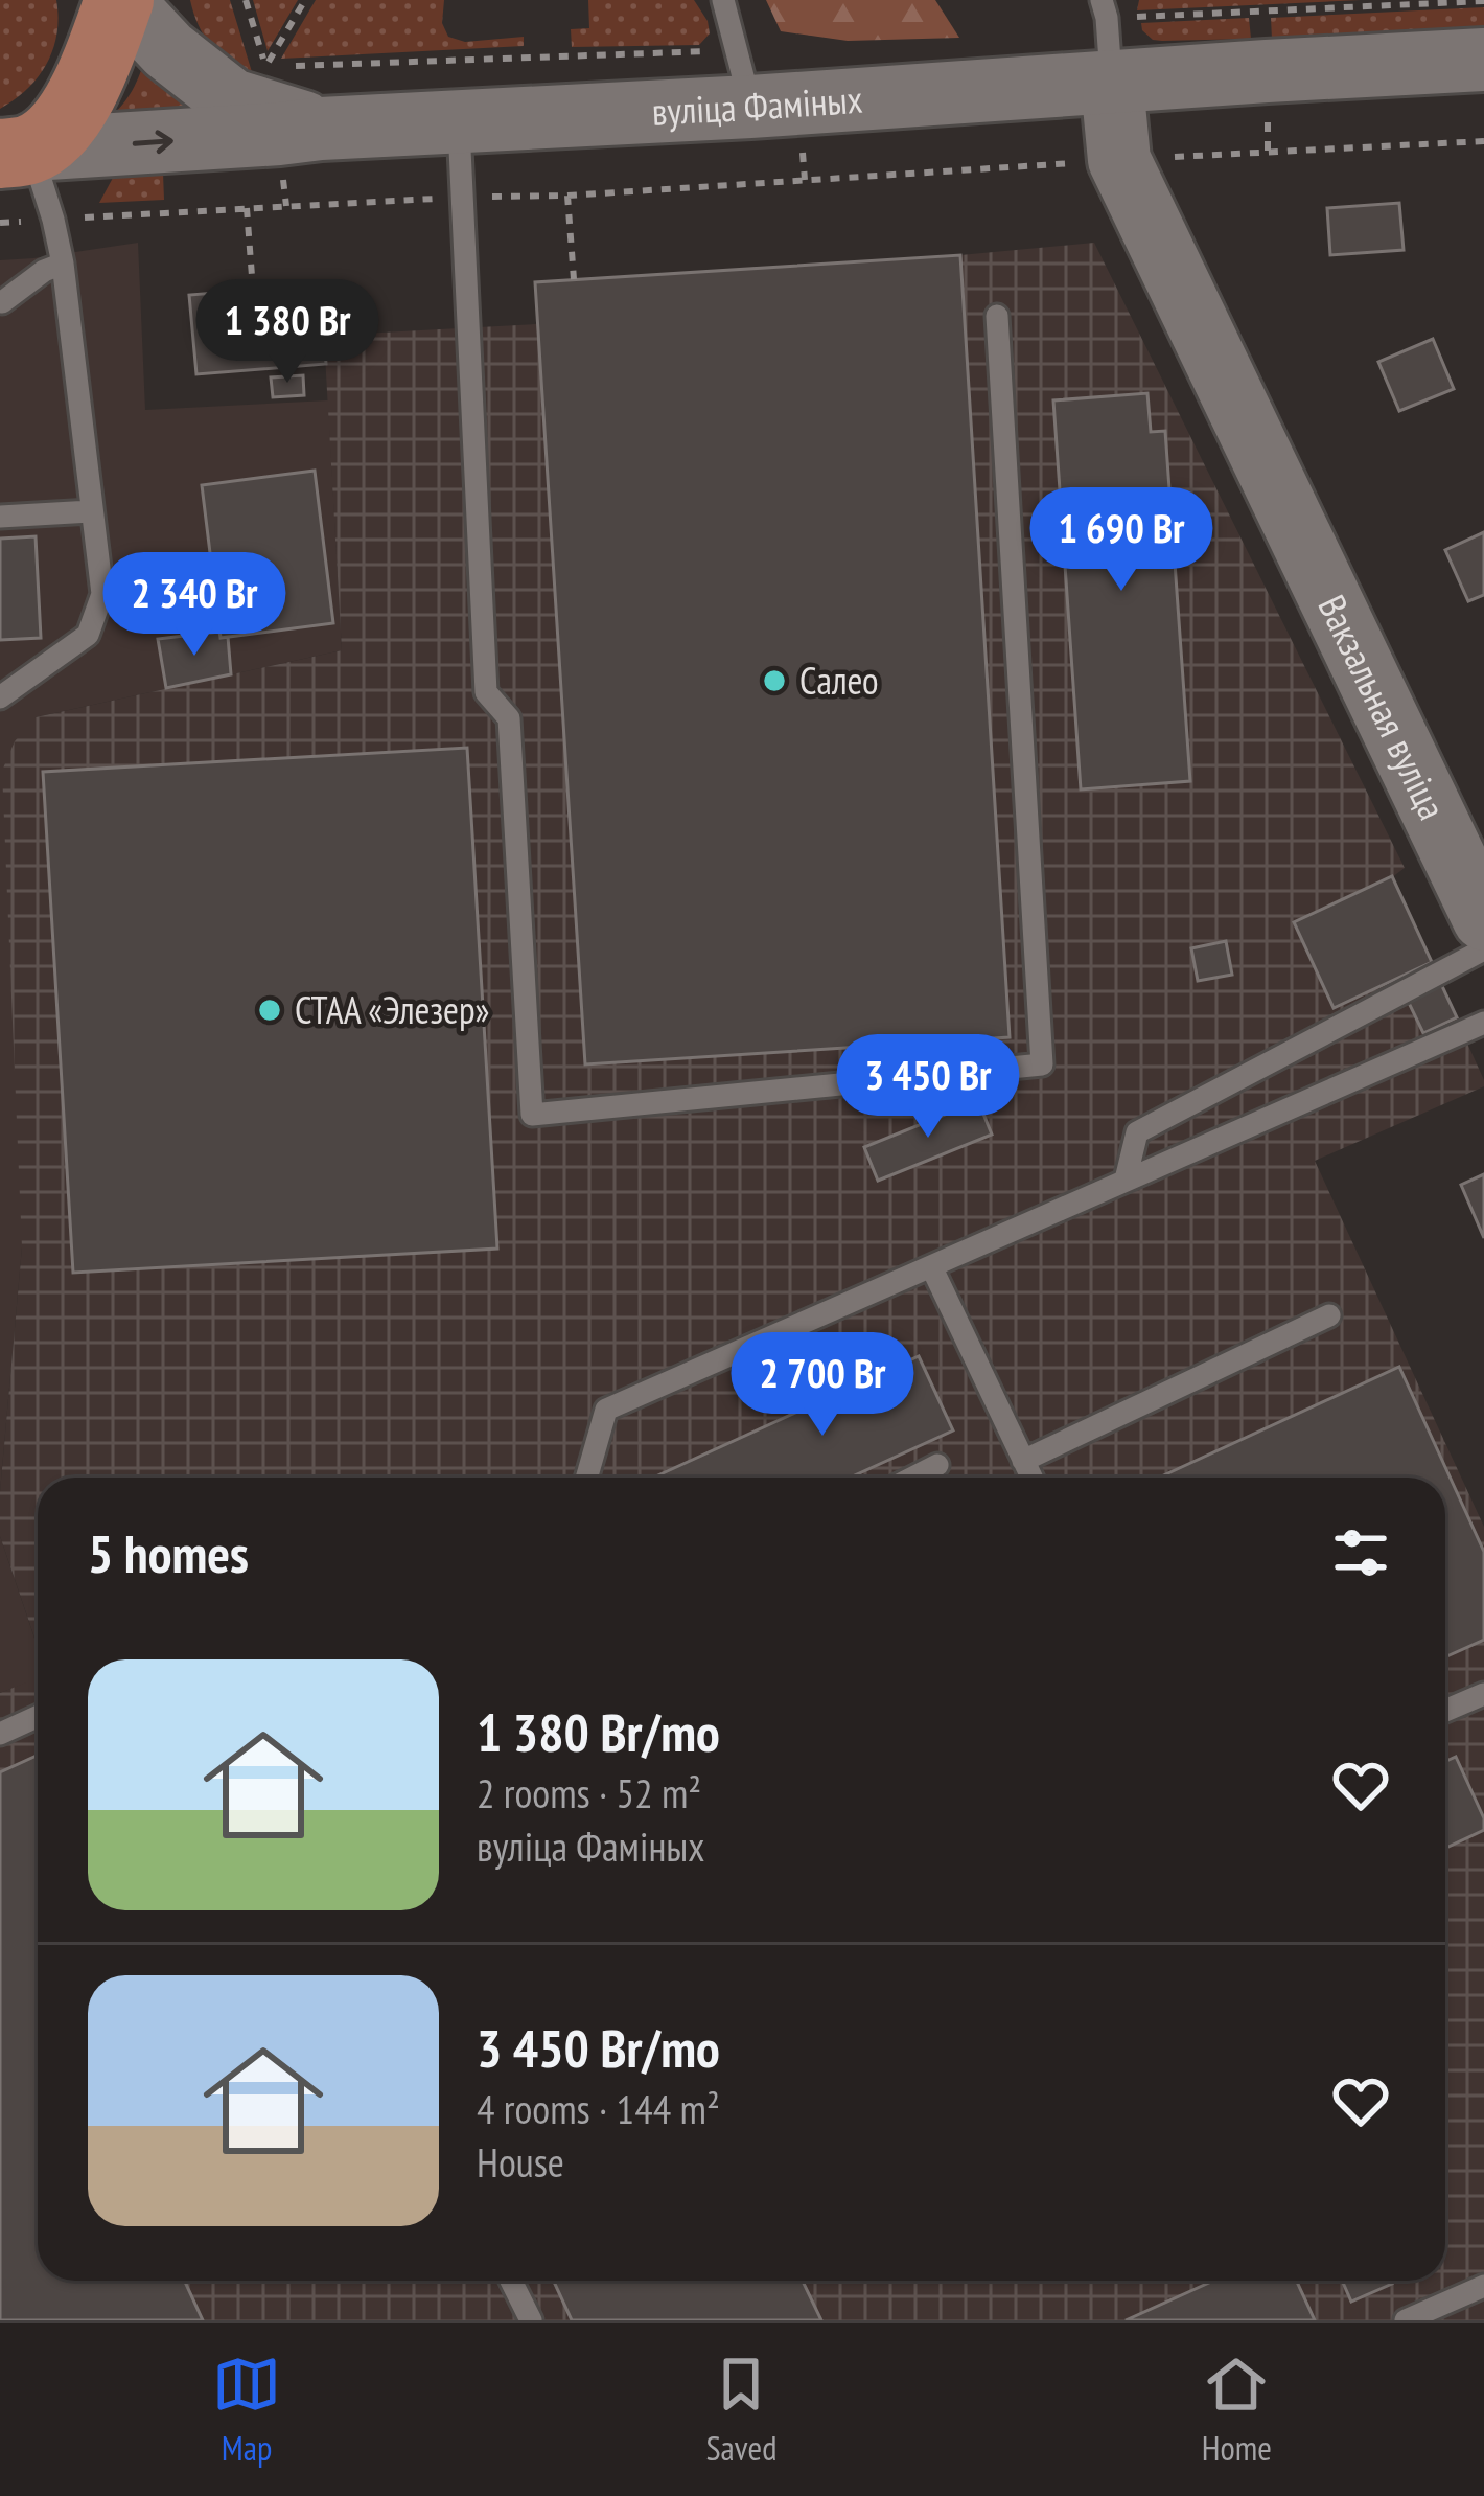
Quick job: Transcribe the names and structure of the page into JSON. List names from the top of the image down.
{
  "streets": {
    "main road": ["вуліца Фаміных", "Вакзальная вуліца"]
  },
  "crossings": [
    ["вуліца Фаміных", "Вакзальная вуліца"]
  ],
  "places": ["Салео", "СТАА «Элезер»"],
  "page": {
    "price": [
      "1 380 Br",
      "1 690 Br",
      "2 340 Br",
      "3 450 Br",
      "2 700 Br"
    ],
    "heading": "5 homes",
    "list": [
      {
        "name": "1 380 Br/mo",
        "note": "2 rooms · 52 m² · вуліца Фаміных"
      },
      {
        "name": "3 450 Br/mo",
        "note": "4 rooms · 144 m² · House"
      }
    ],
    "tabs": ["Map", "Saved", "Home"]
  }
}
